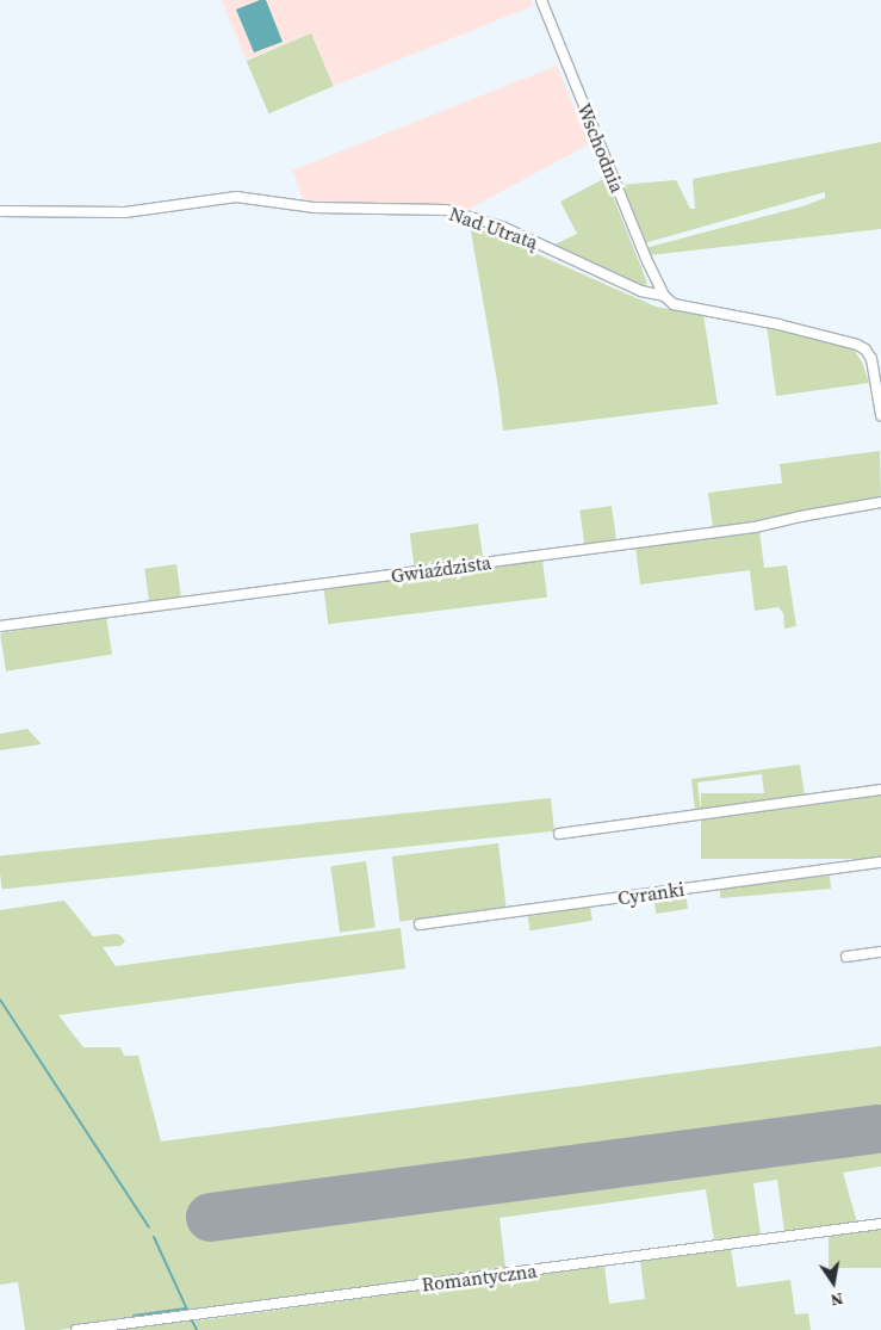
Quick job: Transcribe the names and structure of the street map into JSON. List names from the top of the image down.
{
  "streets": {
    "street": [
      "Wschodnia",
      "Nad Utratą",
      "Gwiaździsta",
      "Cyranki",
      "Romantyczna"
    ]
  },
  "crossings": [
    ["Wschodnia", "Nad Utratą"]
  ],
  "north": "bottom"
}
